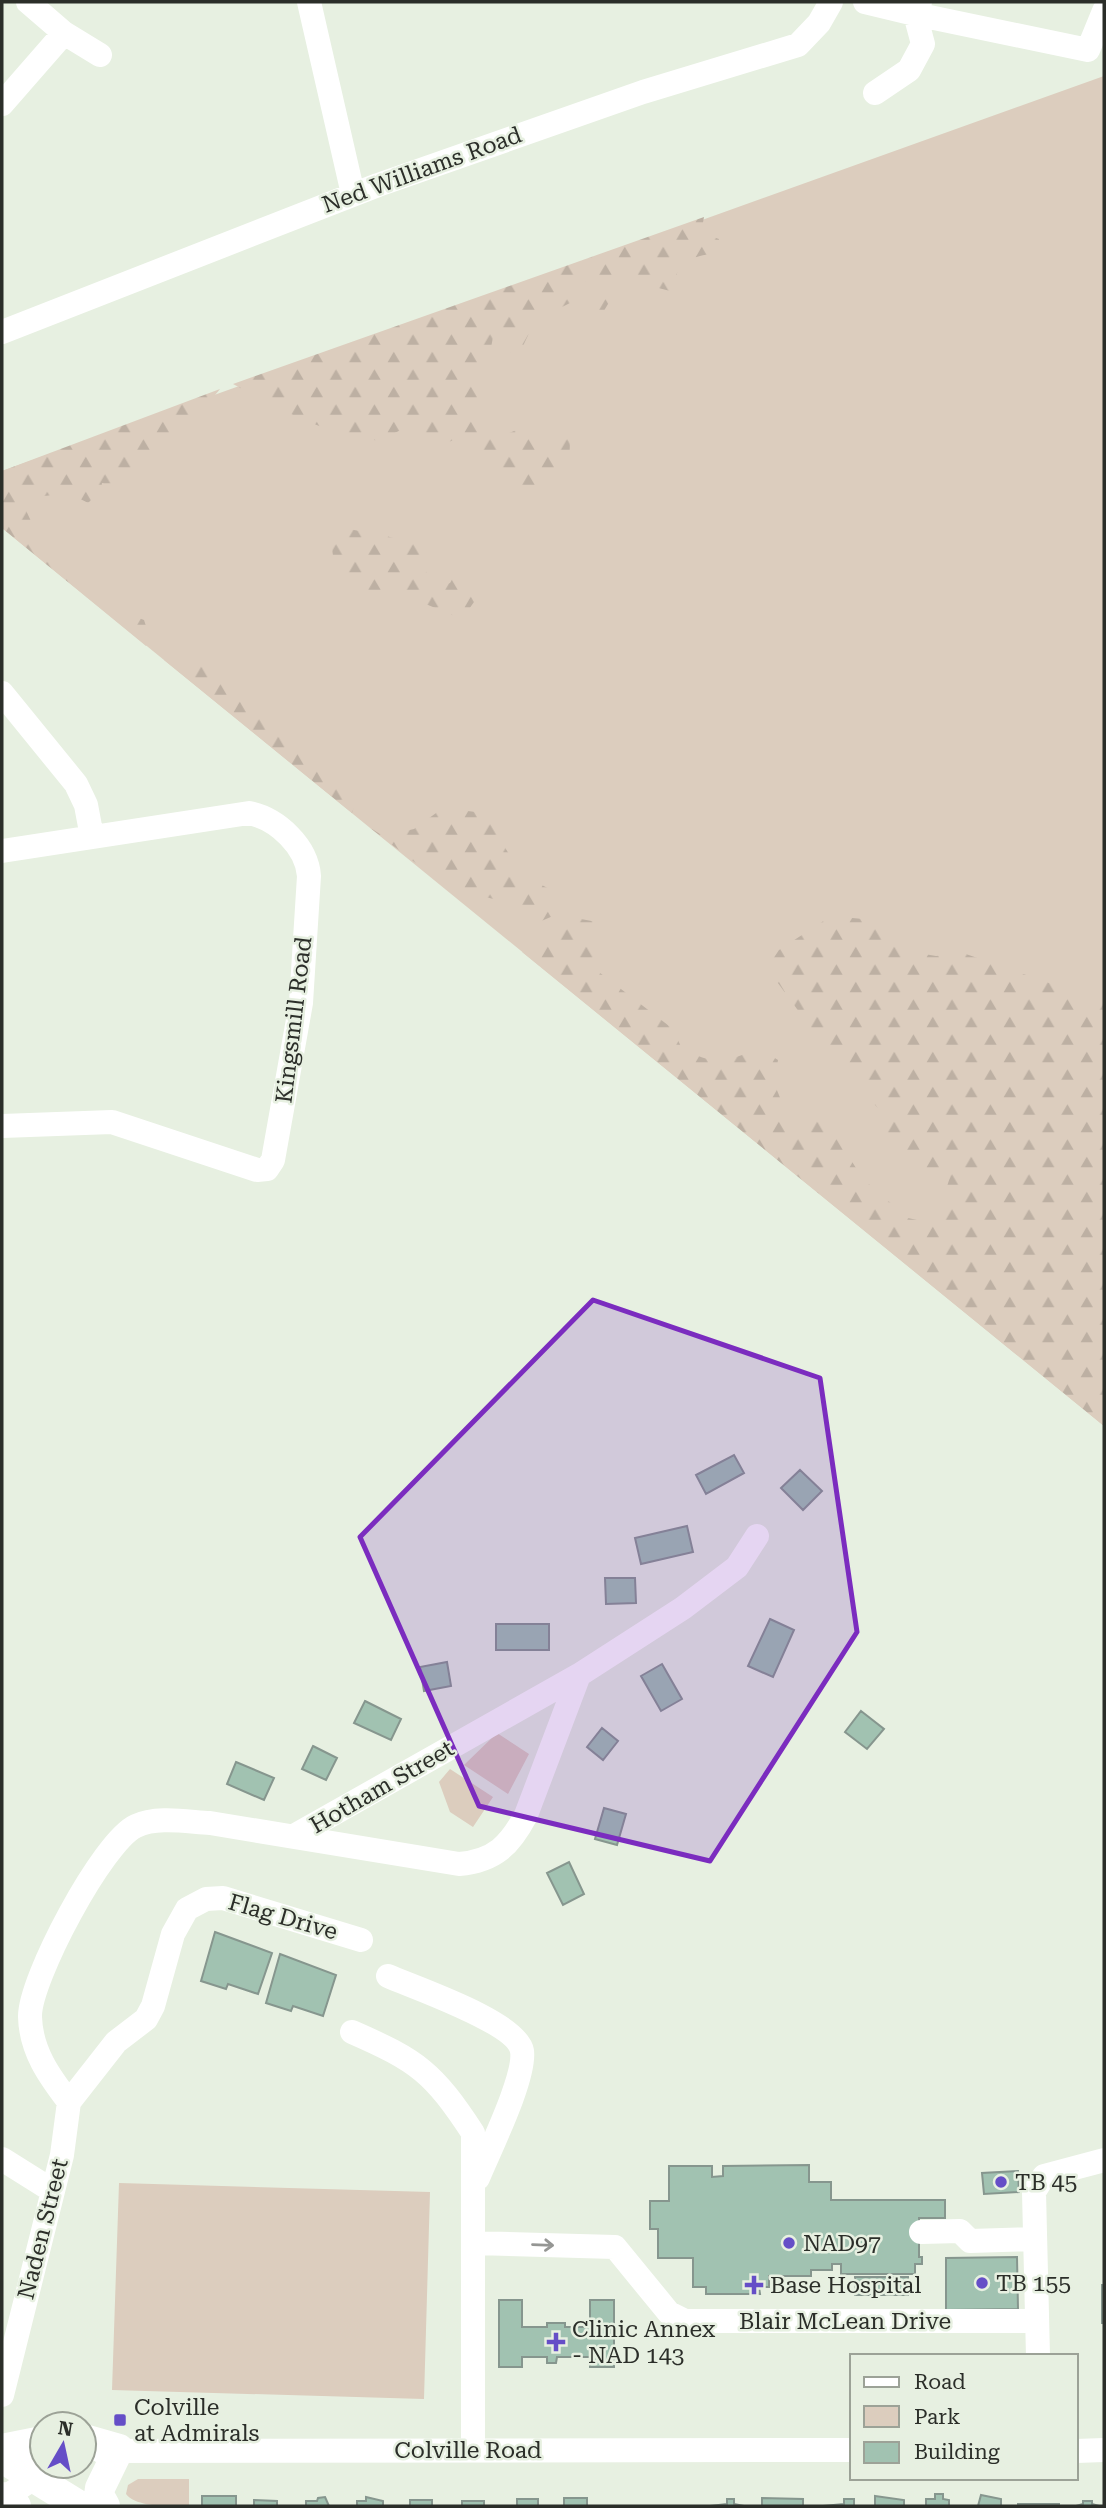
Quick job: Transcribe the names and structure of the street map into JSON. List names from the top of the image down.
{
  "streets": {
    "street": [
      "Ned Williams Road",
      "Kingsmill Road",
      "Hotham Street",
      "Flag Drive",
      "Naden Street",
      "Blair McLean Drive",
      "Colville Road"
    ]
  },
  "crossings": [
    ["Hotham Street", "Flag Drive"],
    ["Hotham Street", "Naden Street"],
    ["Flag Drive", "Naden Street"]
  ],
  "one_way": ["Blair McLean Drive"],
  "places": {
    "other": ["TB 45", "NAD97", "TB 155"],
    "health": ["Base Hospital", "Clinic Annex - NAD 143"],
    "transit": ["Colville at Admirals"]
  },
  "legend": ["Road", "Park", "Building"],
  "north": "top"
}
